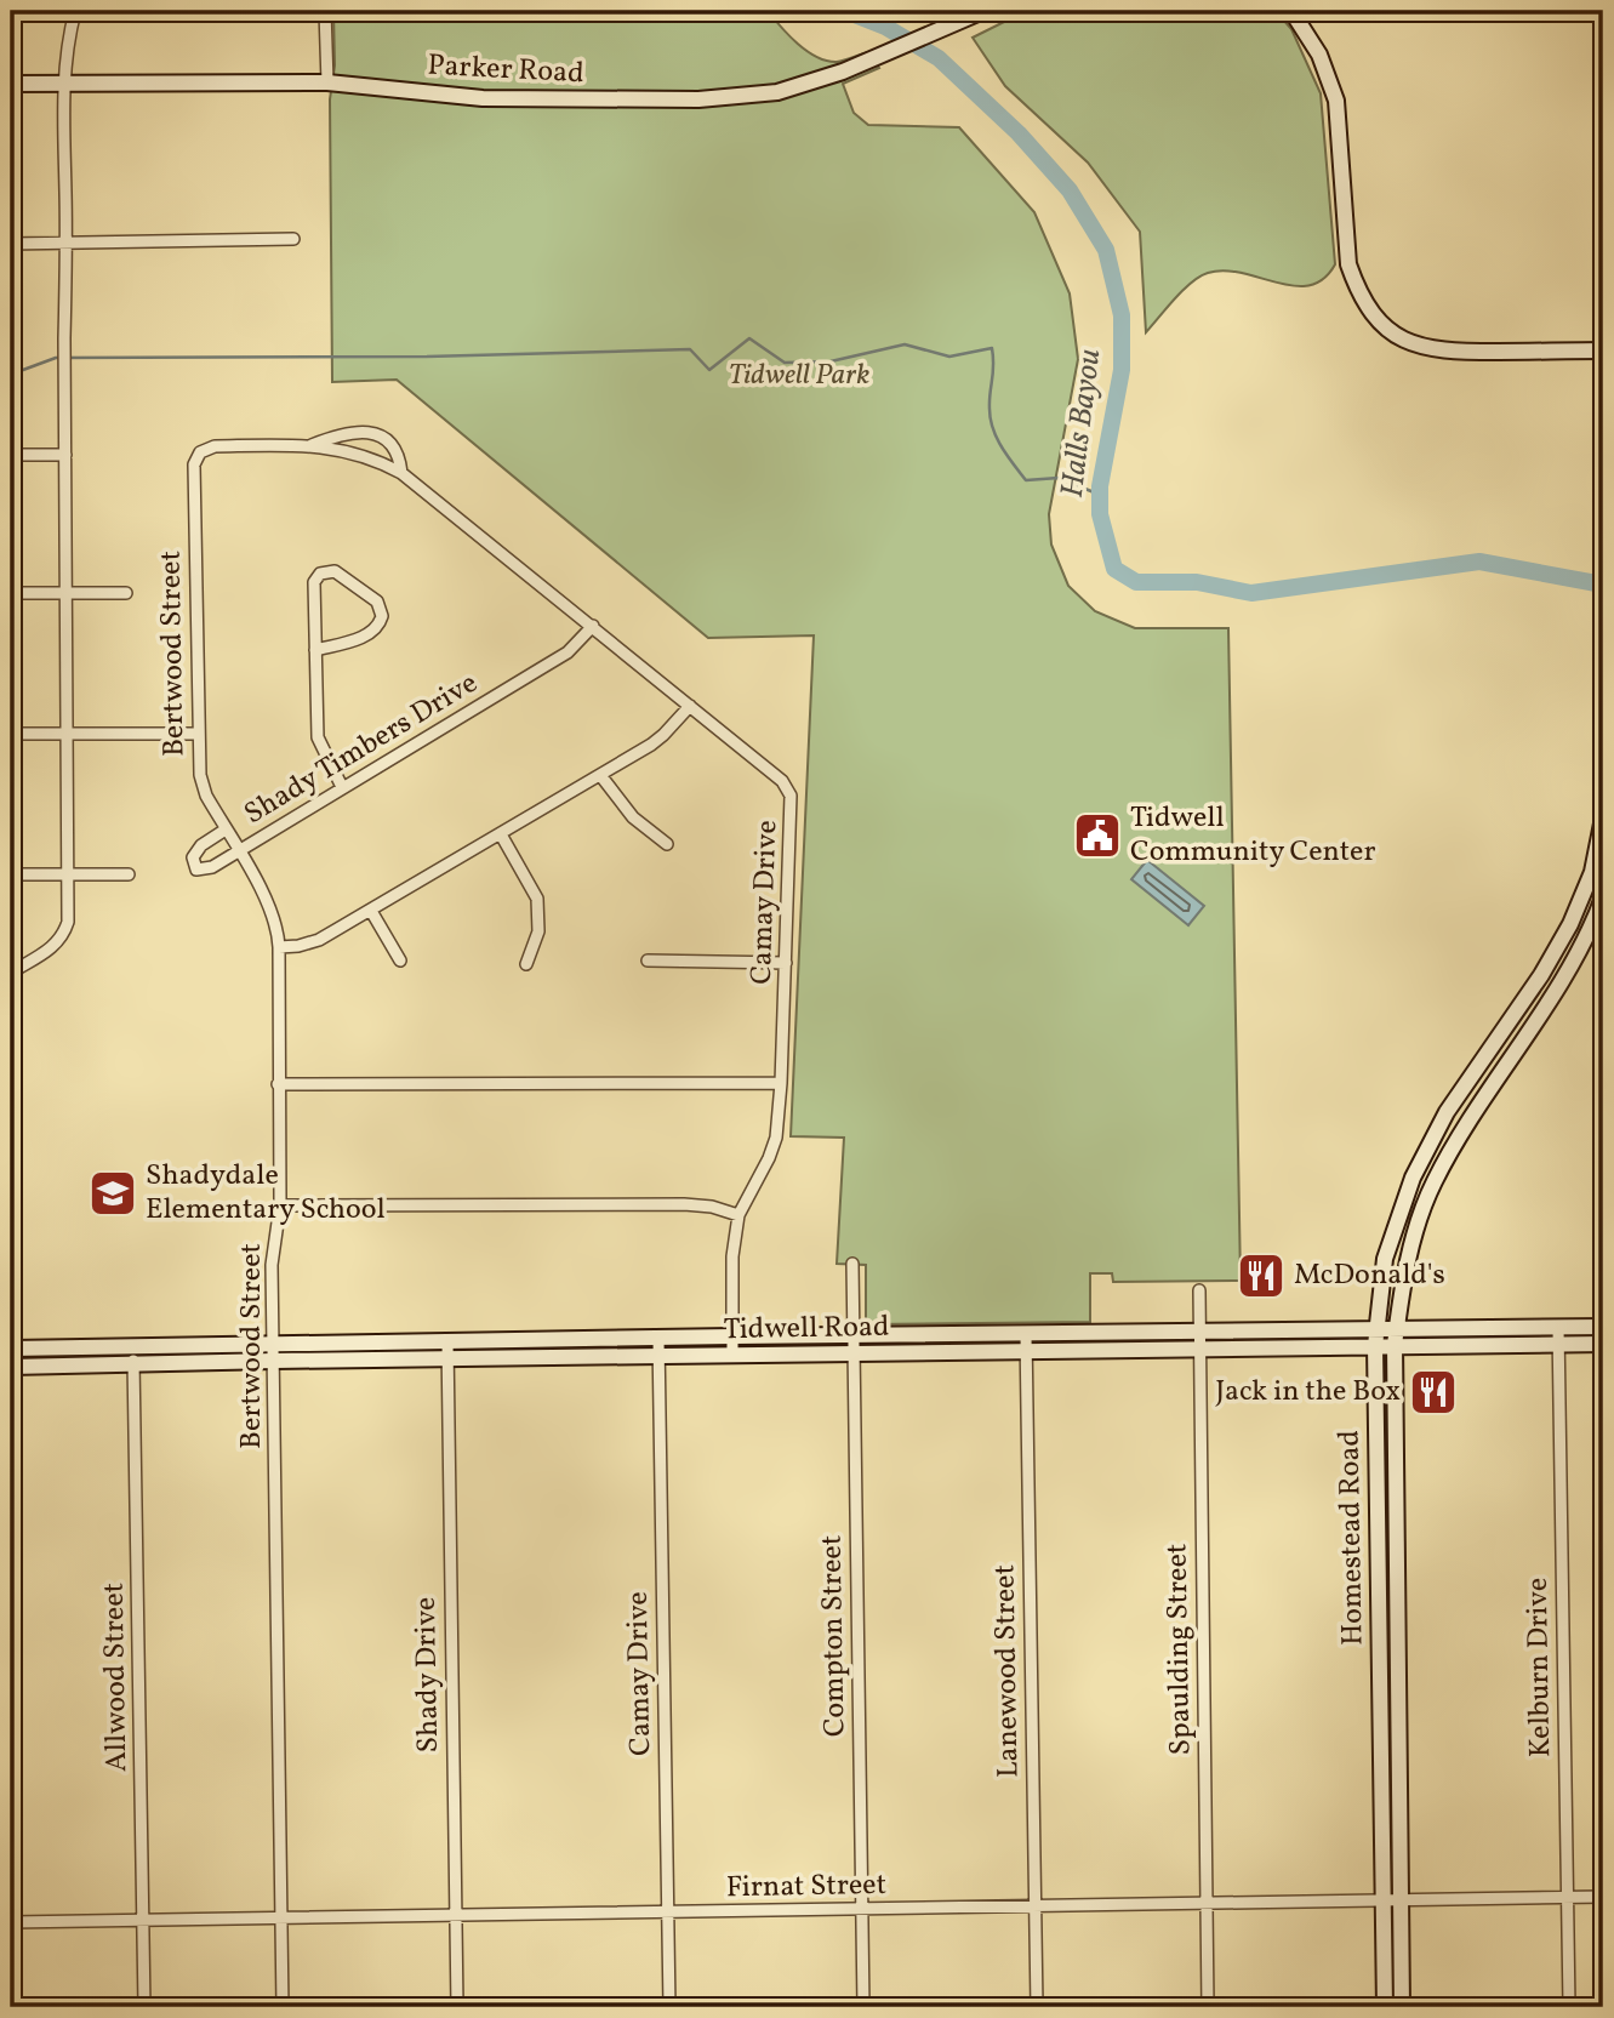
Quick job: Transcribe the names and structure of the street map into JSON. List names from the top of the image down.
{
  "streets": {
    "main road": ["Parker Road", "Tidwell Road", "Homestead Road"],
    "street": [
      "Bertwood Street",
      "Shady Timbers Drive",
      "Camay Drive",
      "Compton Street",
      "Spaulding Street",
      "Kelburn Drive",
      "Lanewood Street",
      "Shady Drive",
      "Allwood Street",
      "Firnat Street"
    ]
  },
  "crossings": [
    ["Bertwood Street", "Shady Timbers Drive"],
    ["Bertwood Street", "Camay Drive"],
    ["Bertwood Street", "Tidwell Road"],
    ["Bertwood Street", "Firnat Street"],
    ["Shady Timbers Drive", "Camay Drive"],
    ["Camay Drive", "Tidwell Road"],
    ["Camay Drive", "Firnat Street"],
    ["Tidwell Road", "Homestead Road"],
    ["Tidwell Road", "Compton Street"],
    ["Tidwell Road", "Spaulding Street"],
    ["Tidwell Road", "Kelburn Drive"],
    ["Tidwell Road", "Lanewood Street"],
    ["Tidwell Road", "Shady Drive"],
    ["Tidwell Road", "Allwood Street"],
    ["Homestead Road", "Firnat Street"],
    ["Compton Street", "Firnat Street"],
    ["Spaulding Street", "Firnat Street"],
    ["Kelburn Drive", "Firnat Street"],
    ["Lanewood Street", "Firnat Street"],
    ["Shady Drive", "Firnat Street"],
    ["Allwood Street", "Firnat Street"]
  ],
  "water": ["Halls Bayou"],
  "parks": ["Tidwell Park"],
  "places": {
    "public building": ["Tidwell Community Center"],
    "school or university": ["Shadydale Elementary School"],
    "restaurant": ["McDonald's", "Jack in the Box"]
  }
}
